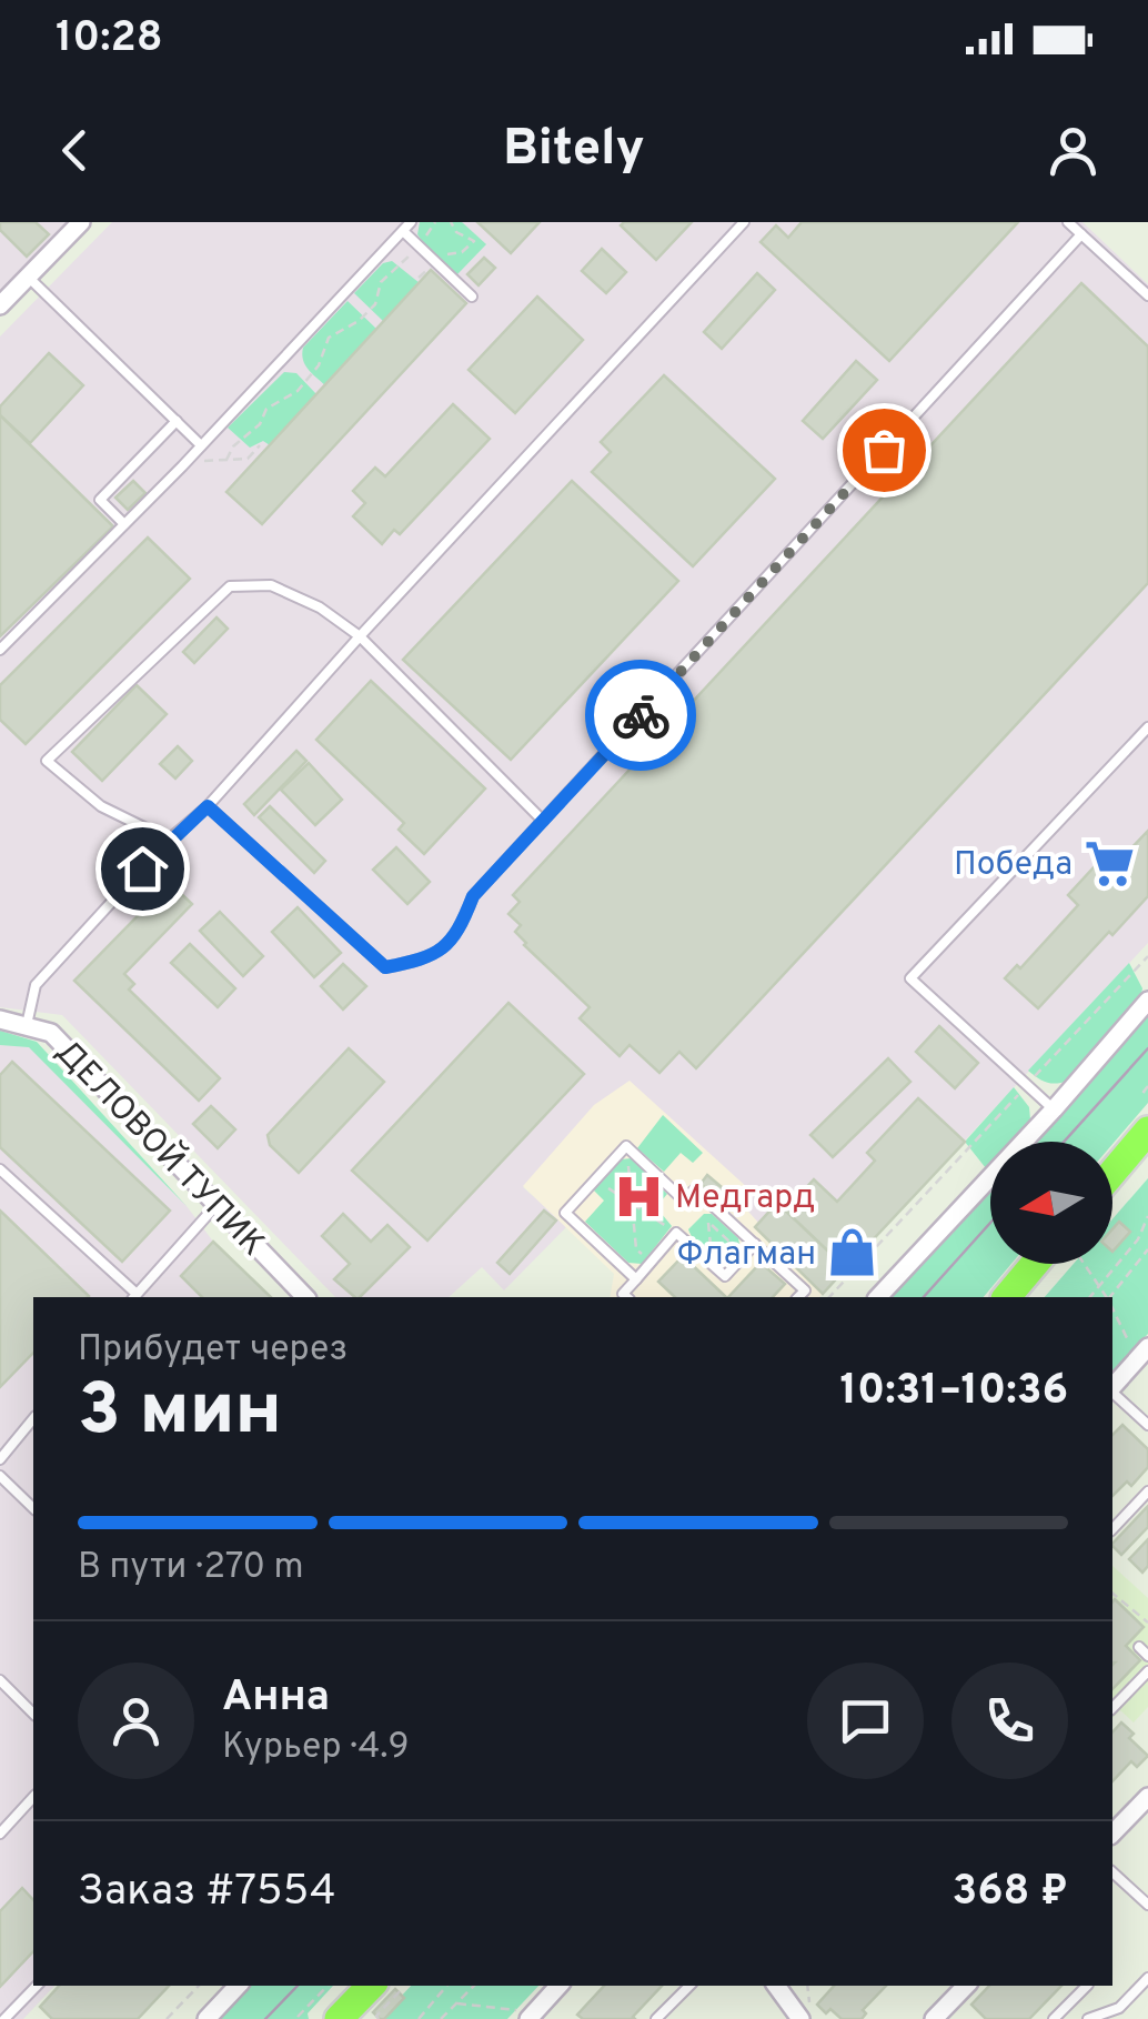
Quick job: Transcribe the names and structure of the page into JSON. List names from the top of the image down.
{
  "streets": {
    "street": ["ДЕЛОВОЙ ТУПИК"]
  },
  "places": {
    "supermarket": ["Победа"],
    "hospital": ["Медгард"],
    "shop": ["Флагман"]
  },
  "north": "left",
  "page": {
    "status": "10:28",
    "header": "Bitely",
    "heading": ["3 мин", "Прибудет через", "10:31–10:36"],
    "panel": [
      "Анна",
      "Курьер · 4.9",
      "Заказ #7554",
      "368 ₽"
    ],
    "bar": "В пути · 270 m"
  }
}
